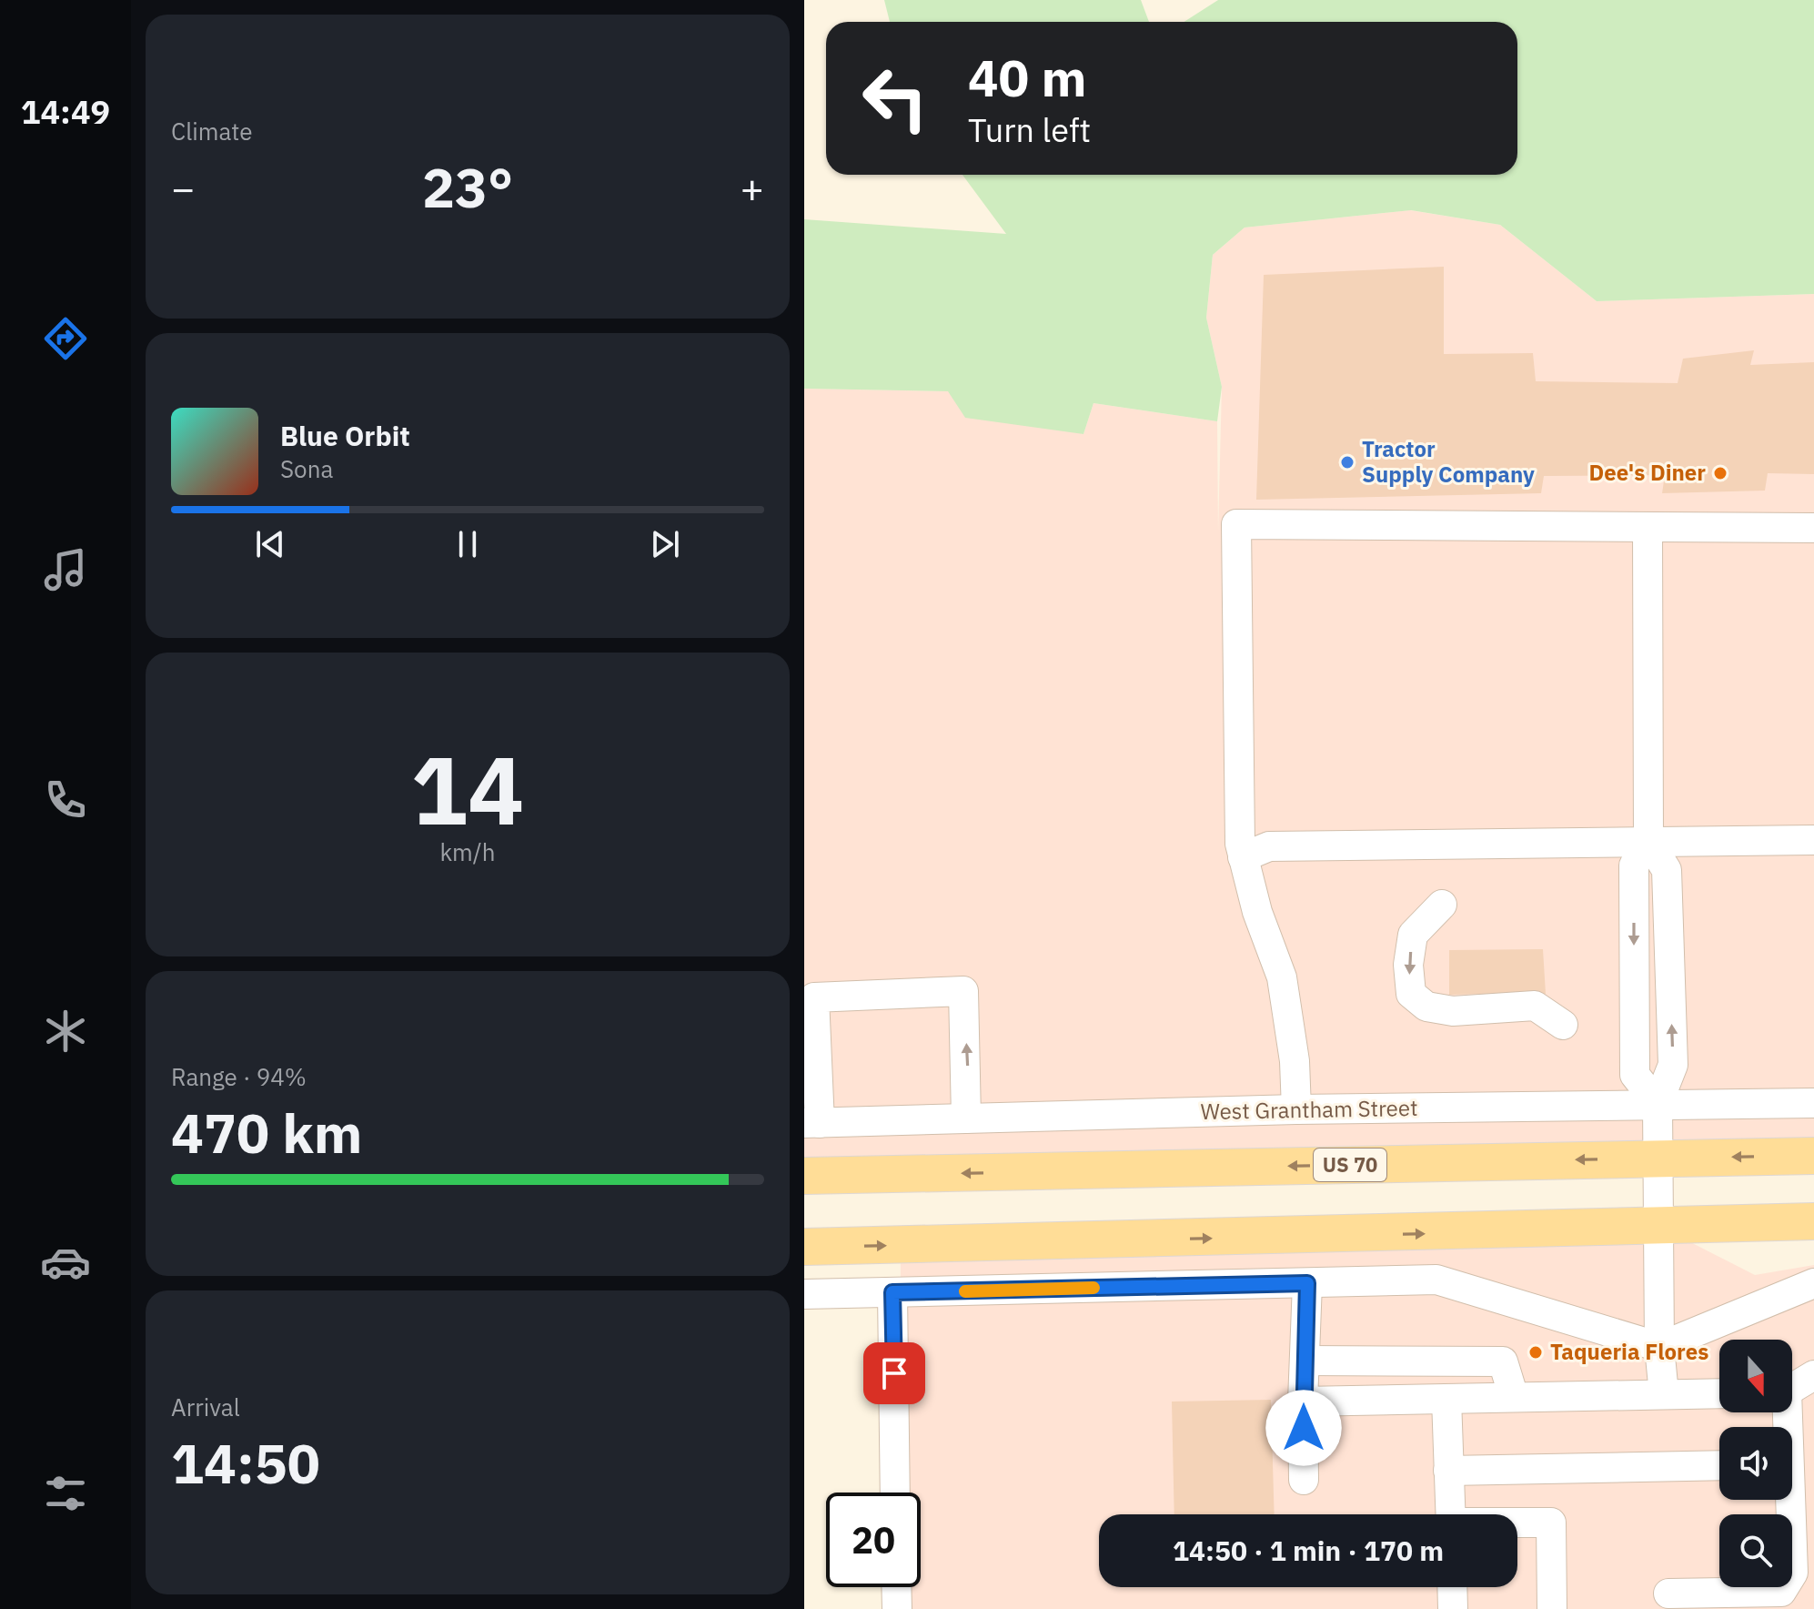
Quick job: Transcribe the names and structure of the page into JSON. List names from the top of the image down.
{
  "streets": {
    "main road": ["US 70"],
    "street": ["West Grantham Street"]
  },
  "places": ["Tractor Supply Company", "Dee's Diner", "Taqueria Flores"],
  "north": "bottom",
  "page": {
    "tabs": "14:49",
    "tile": [
      "Climate",
      ["14", "km/h"],
      ["Range · 94%", "470 km"],
      ["Arrival", "14:50"]
    ],
    "turn": ["40 m", "Turn left"],
    "heat": ["−", "23°", "+"],
    "song": ["Blue Orbit", "Sona"],
    "limit": "20",
    "trip": "14:50 · 1 min · 170 m"
  }
}
